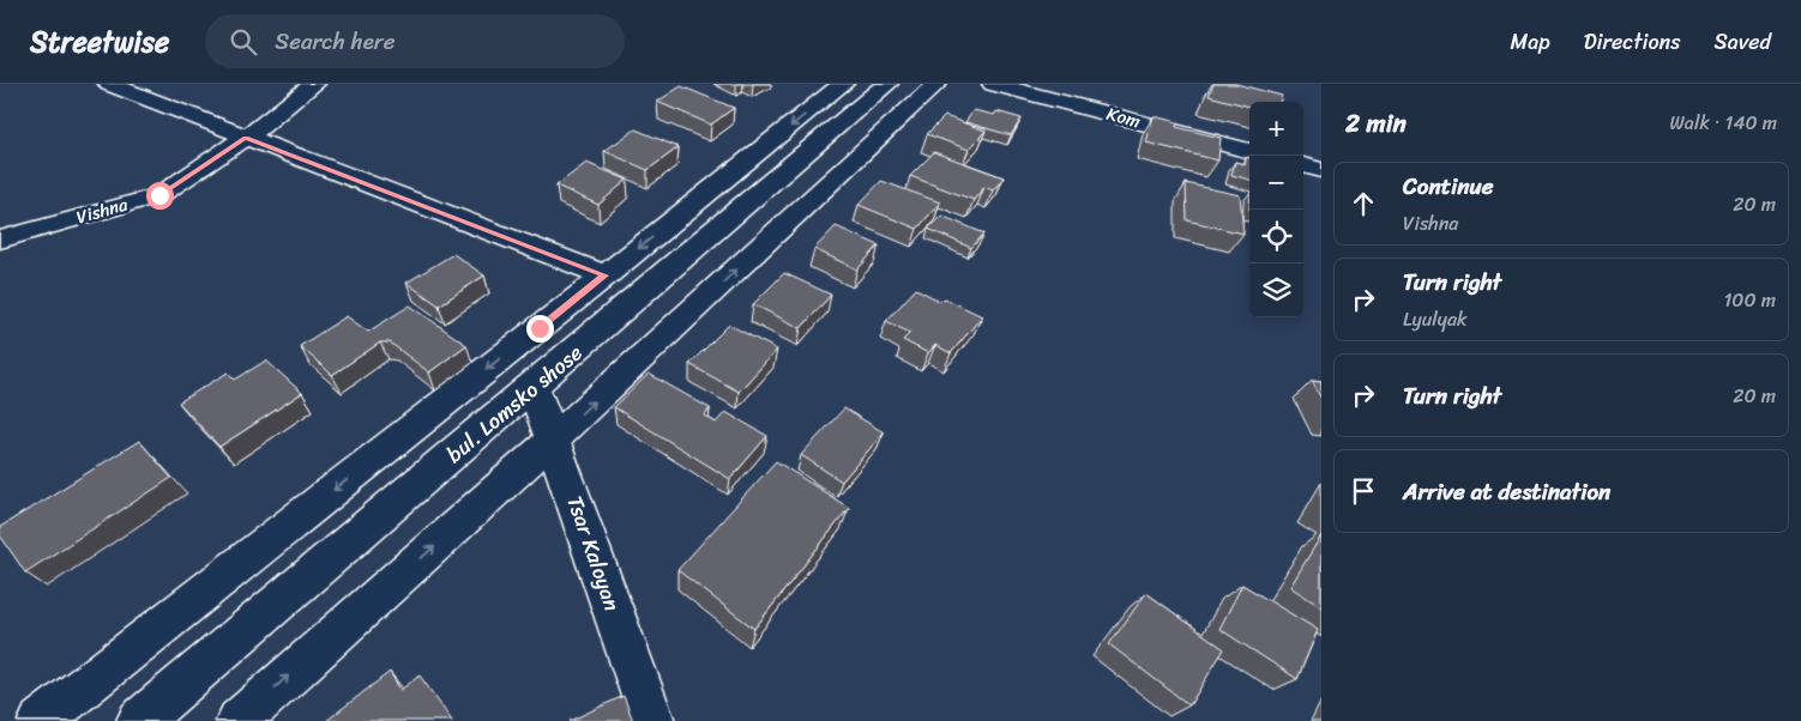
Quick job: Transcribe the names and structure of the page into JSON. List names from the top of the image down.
{
  "streets": {
    "street": [
      "Kom",
      "Vishna",
      "bul. Lomsko shose",
      "Tsar Kaloyan"
    ]
  },
  "crossings": [
    ["bul. Lomsko shose", "Tsar Kaloyan"]
  ],
  "page": {
    "header": "Streetwise",
    "search": "Search here",
    "nav": ["Map", "Directions", "Saved"],
    "heading": ["2 min", "Walk · 140 m"],
    "map_buttons": ["+", "−"],
    "list": [
      ["Continue", "Vishna", "20 m"],
      ["Turn right", "Lyulyak", "100 m"],
      ["Turn right", "20 m"],
      "Arrive at destination"
    ]
  }
}
